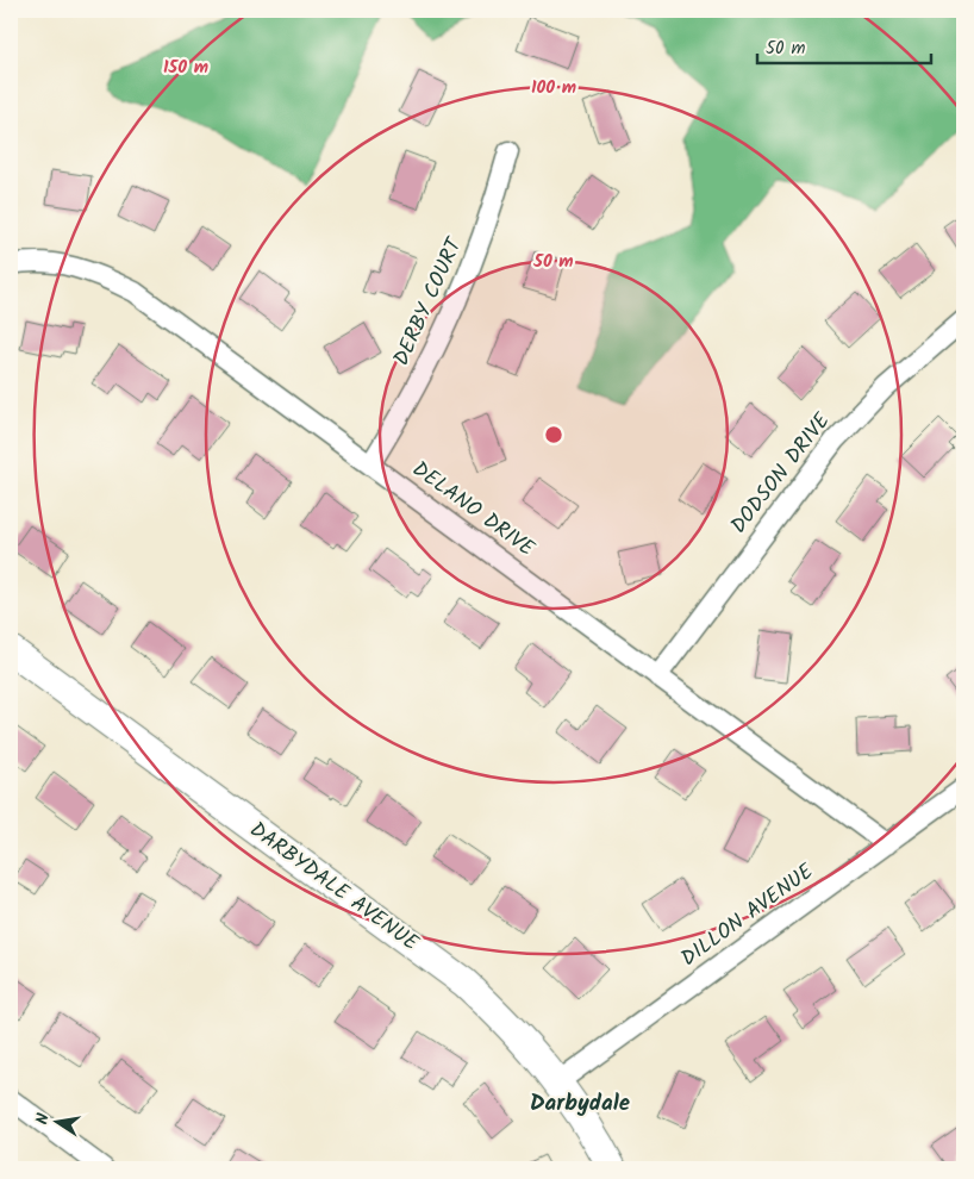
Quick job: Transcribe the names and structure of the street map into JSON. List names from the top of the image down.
{
  "streets": {
    "street": [
      "DERBY COURT",
      "DODSON DRIVE",
      "DELANO DRIVE",
      "DARBYDALE AVENUE",
      "DILLON AVENUE"
    ]
  },
  "crossings": [
    ["DERBY COURT", "DELANO DRIVE"],
    ["DODSON DRIVE", "DELANO DRIVE"],
    ["DELANO DRIVE", "DILLON AVENUE"],
    ["DARBYDALE AVENUE", "DILLON AVENUE"]
  ],
  "districts": ["Darbydale"],
  "scale_bar": "50 m",
  "north": "left",
  "rings": ["150 m", "100 m", "50 m"]
}
